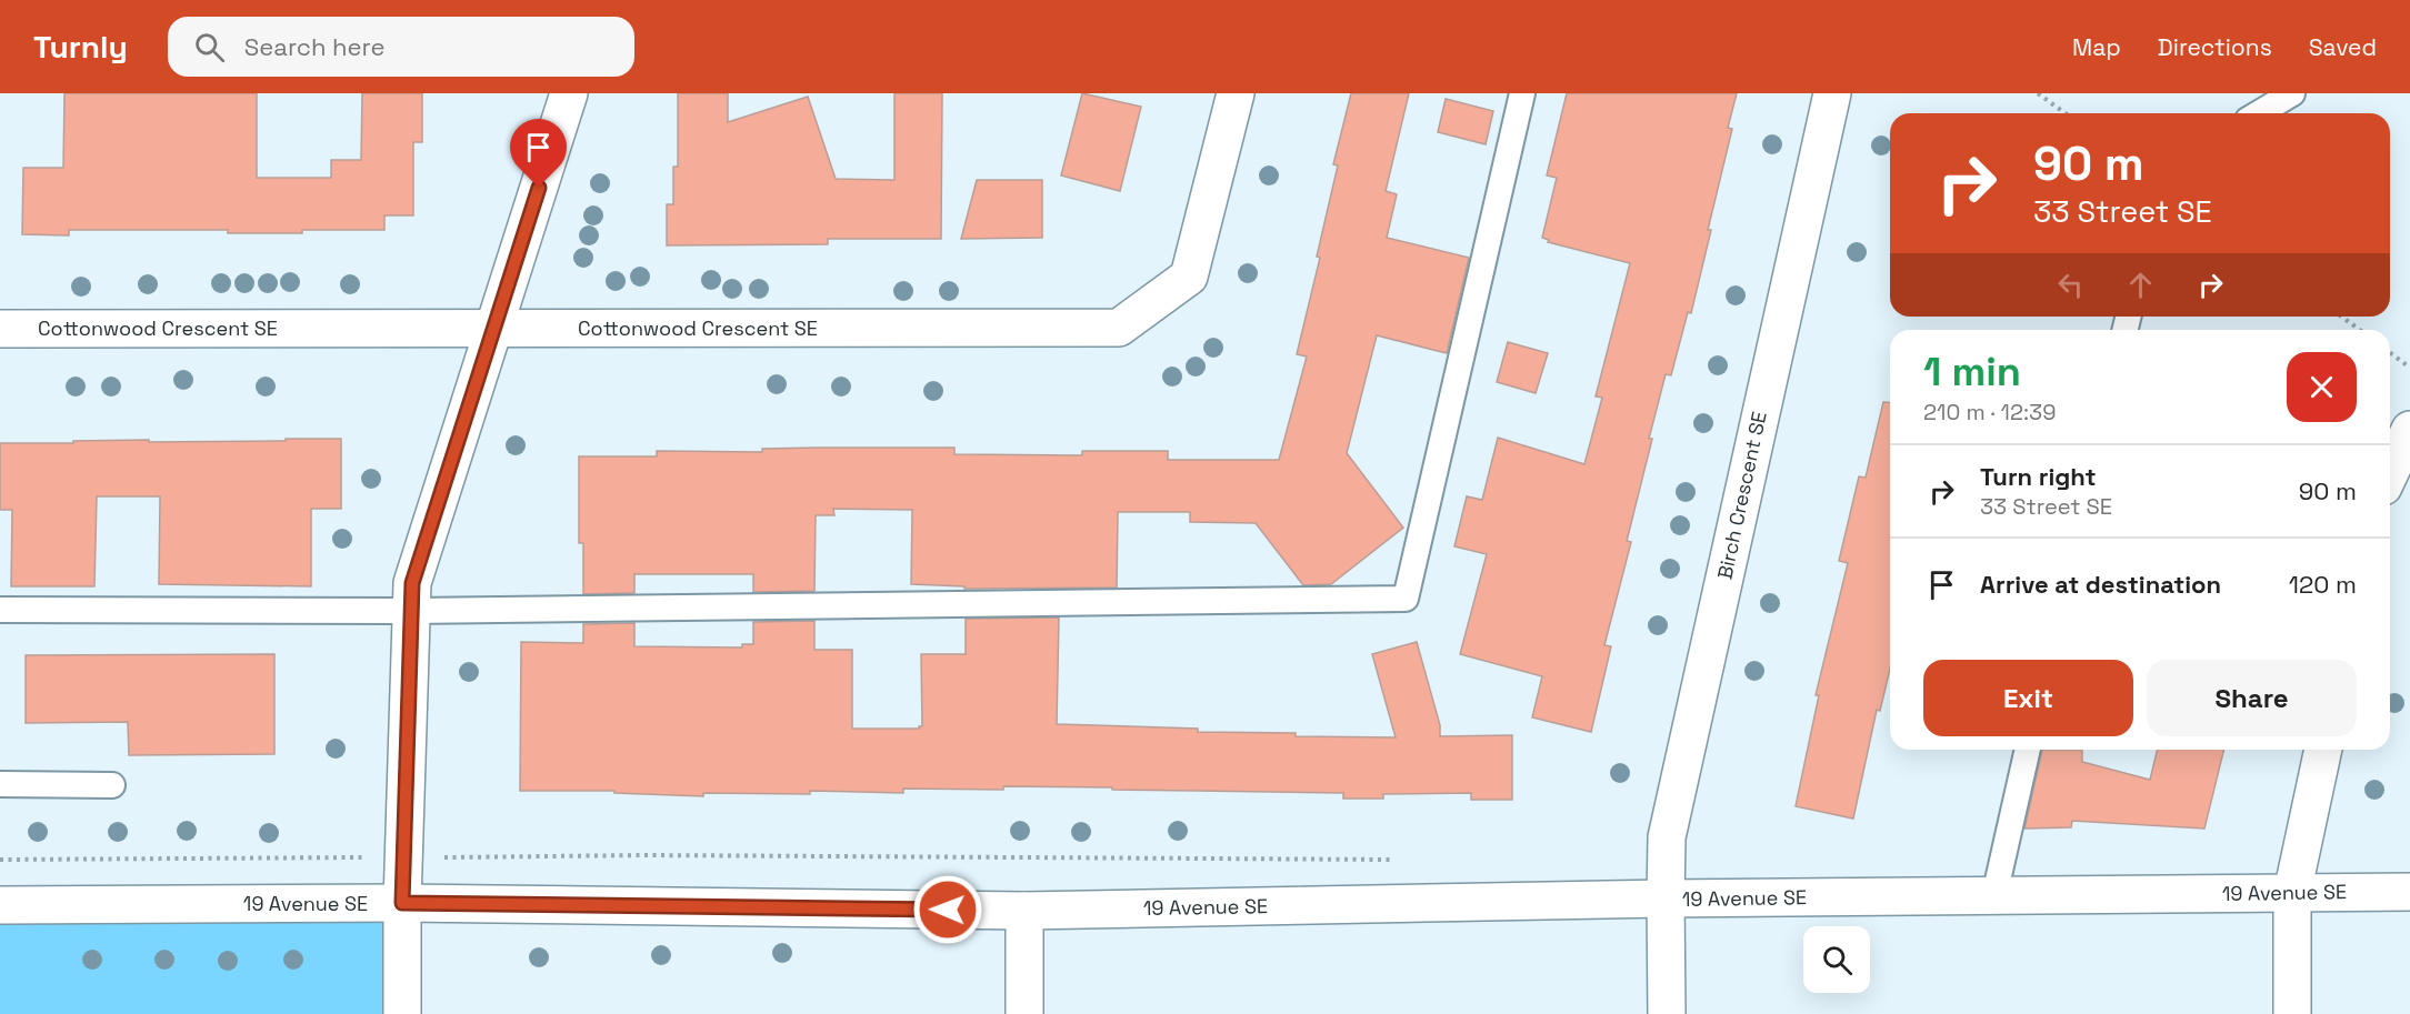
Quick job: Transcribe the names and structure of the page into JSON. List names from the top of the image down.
{
  "streets": {
    "street": ["Cottonwood Crescent SE", "Birch Crescent SE", "19 Avenue SE"]
  },
  "crossings": [
    ["Birch Crescent SE", "19 Avenue SE"]
  ],
  "page": {
    "header": "Turnly",
    "search": "Search here",
    "nav": ["Map", "Directions", "Saved"],
    "turn": ["90 m", "33 Street SE"],
    "heading": ["1 min", "210 m · 12:39"],
    "list": [
      {
        "name": "Turn right",
        "note": "33 Street SE",
        "value": "90 m"
      },
      {
        "name": "Arrive at destination",
        "value": "120 m"
      }
    ],
    "buttons": ["Exit", "Share"]
  }
}
